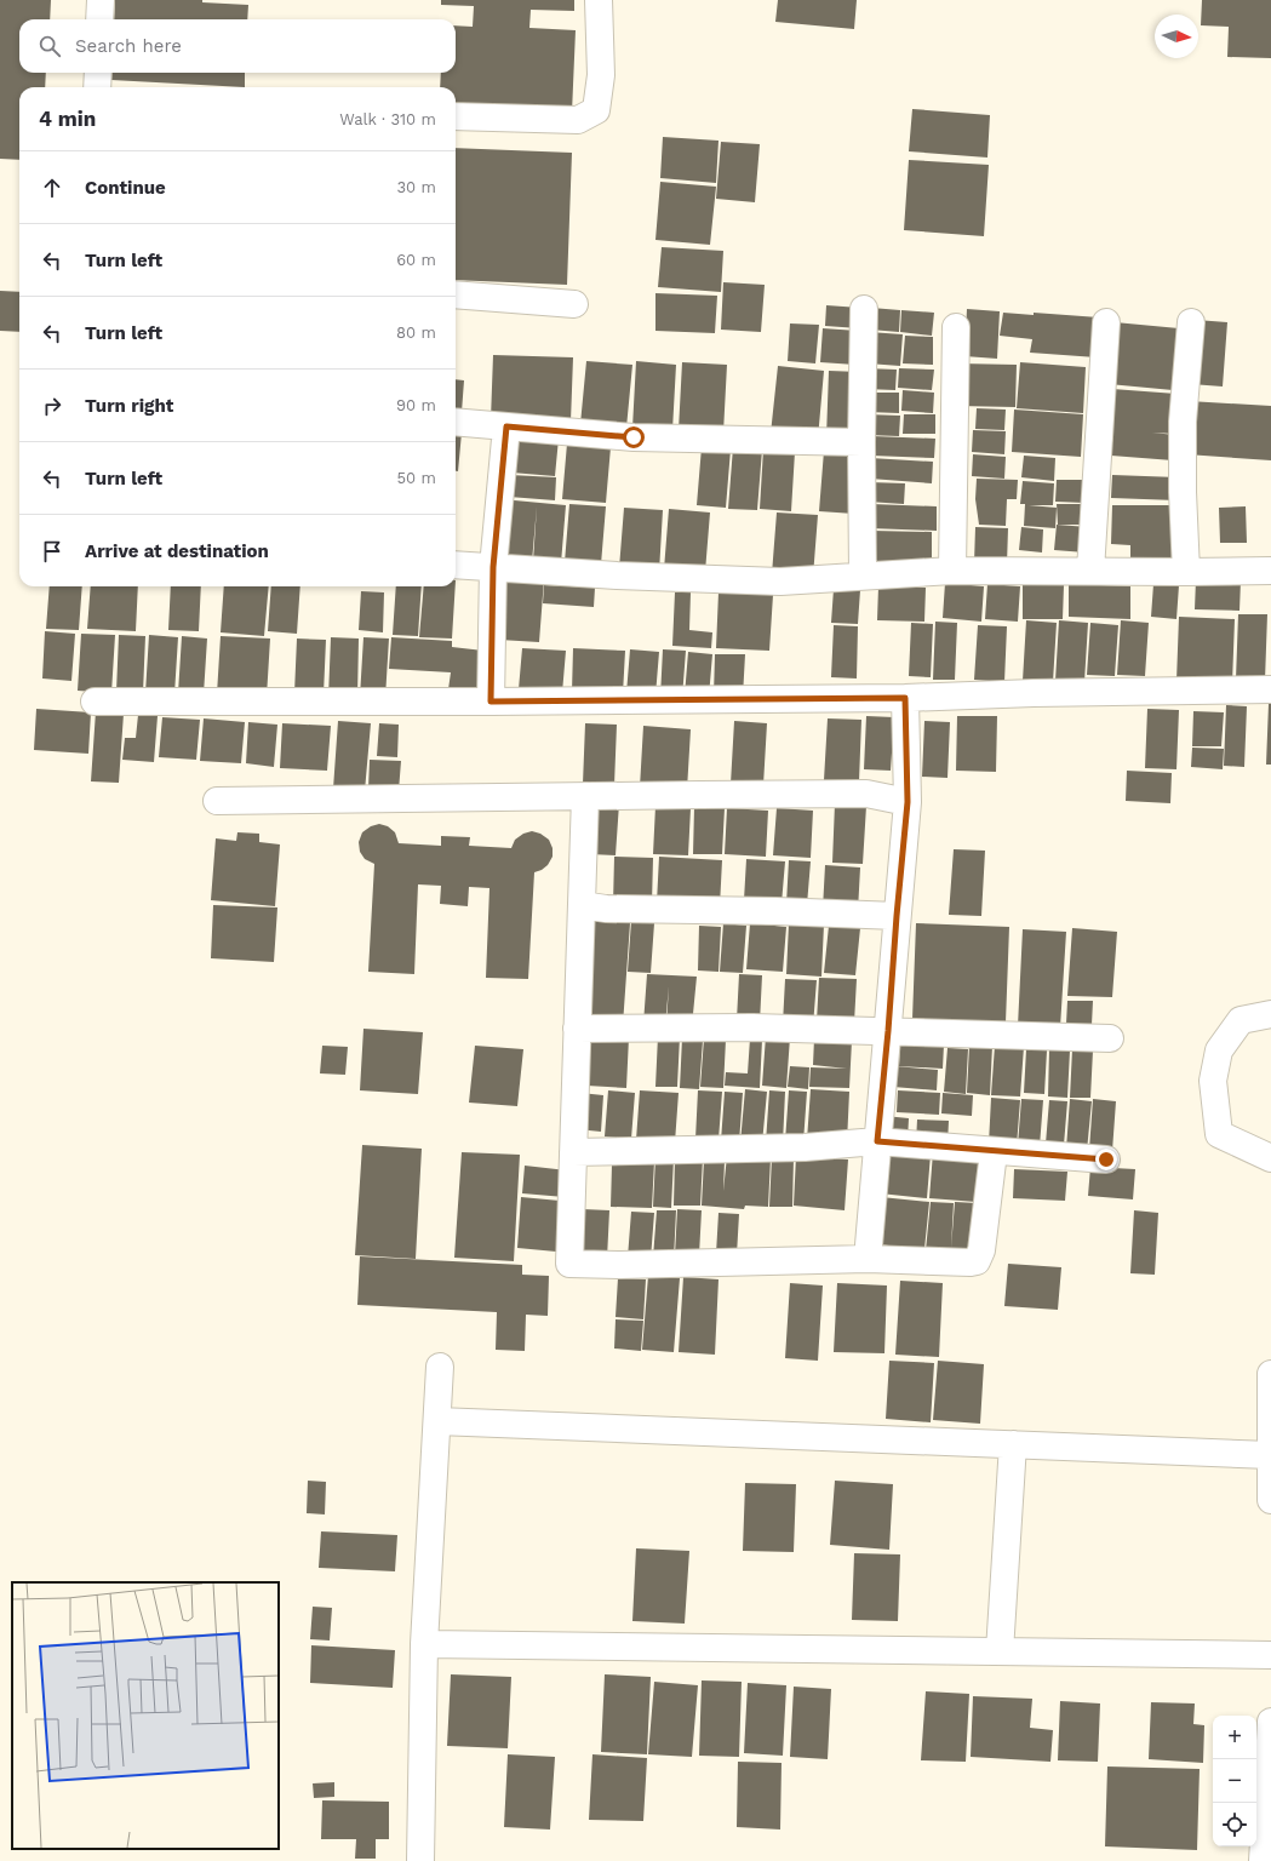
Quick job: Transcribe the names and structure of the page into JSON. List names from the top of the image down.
{
  "north": "right",
  "page": {
    "search": "Search here",
    "heading": ["4 min", "Walk · 310 m"],
    "list": [
      ["Continue", "30 m"],
      ["Turn left", "60 m"],
      ["Turn left", "80 m"],
      ["Turn right", "90 m"],
      ["Turn left", "50 m"],
      "Arrive at destination"
    ],
    "map_buttons": ["+", "−"]
  }
}
